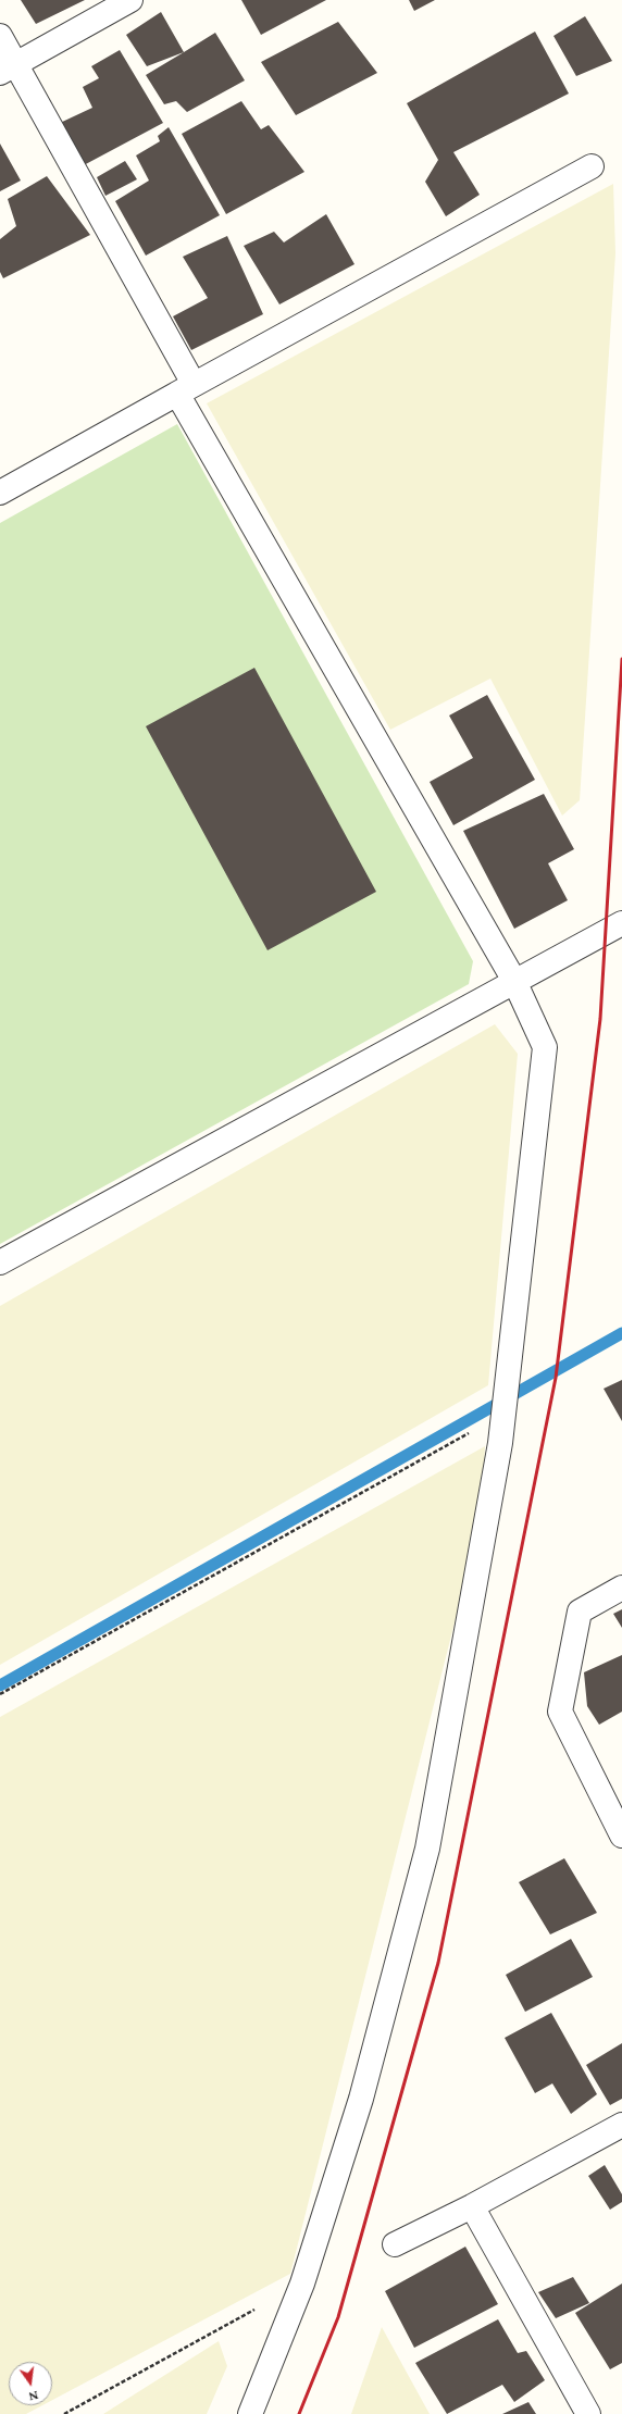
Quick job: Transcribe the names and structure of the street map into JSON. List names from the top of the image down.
{
  "north": "bottom"
}
